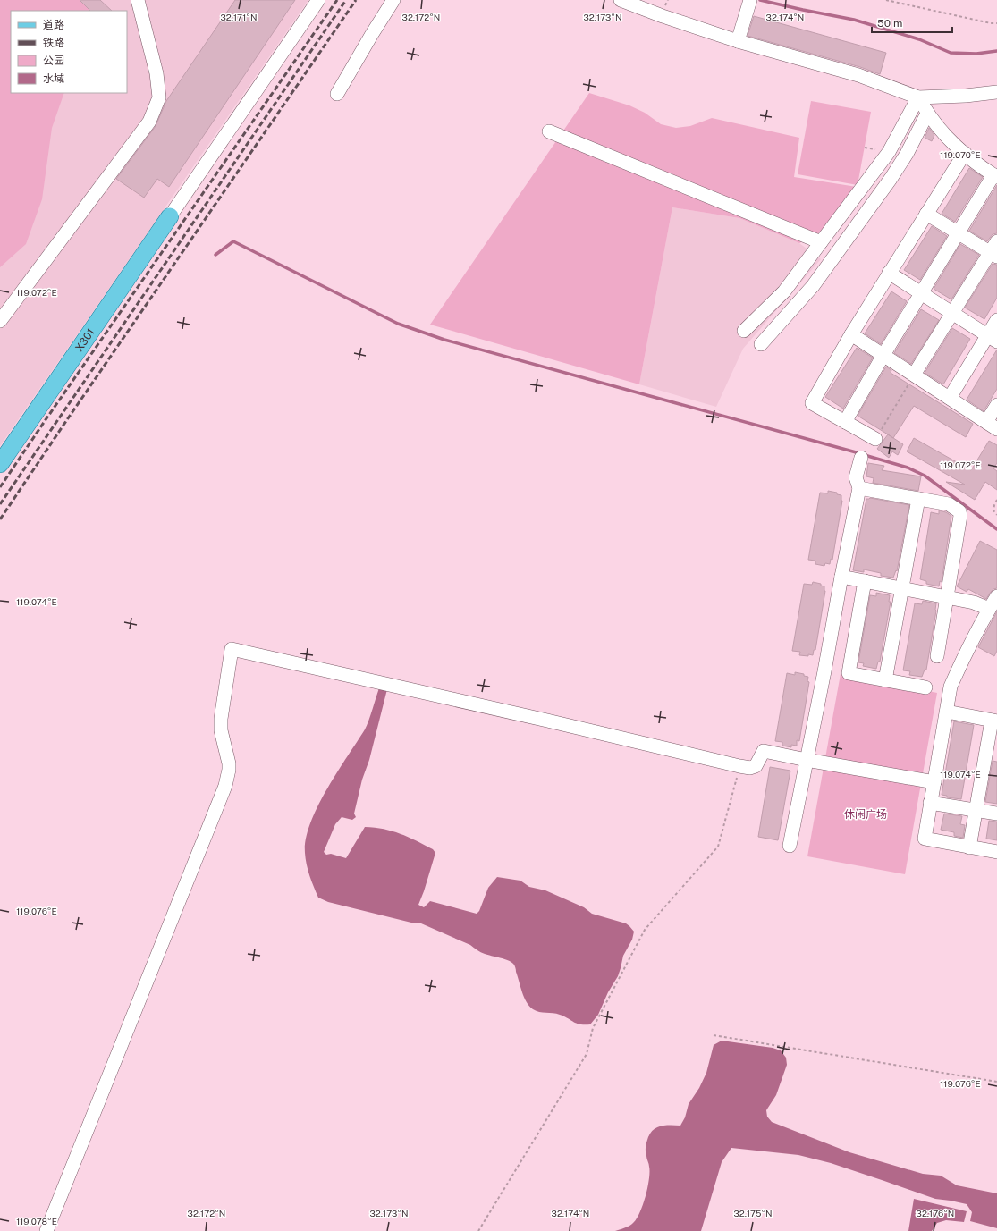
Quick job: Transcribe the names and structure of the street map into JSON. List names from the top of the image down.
{
  "streets": {
    "main road": ["X301"]
  },
  "parks": ["休闲广场"],
  "legend": [
    "道路",
    "铁路",
    "公园",
    "水域"
  ],
  "scale_bar": "50 m",
  "coordinates": [
    "32.171°N",
    "32.172°N",
    "32.173°N",
    "32.174°N",
    "119.070°E",
    "119.072°E",
    "119.074°E",
    "119.076°E",
    "32.175°N",
    "32.176°N",
    "119.078°E"
  ]
}
